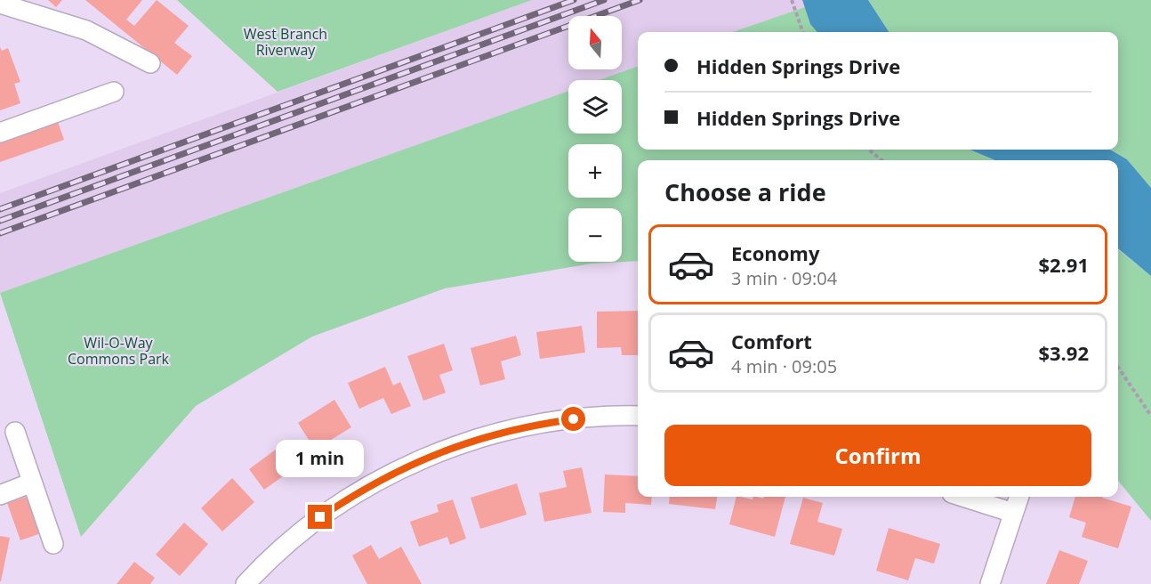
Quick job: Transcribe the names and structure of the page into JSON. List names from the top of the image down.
{
  "parks": ["West Branch Riverway", "Wil-O-Way Commons Park"],
  "north": "top",
  "page": {
    "map_buttons": ["+", "−"],
    "banner": ["Hidden Springs Drive", "Hidden Springs Drive"],
    "heading": "Choose a ride",
    "list": [
      {
        "name": "Economy",
        "note": "3 min · 09:04",
        "value": "$2.91"
      },
      {
        "name": "Comfort",
        "note": "4 min · 09:05",
        "value": "$3.92"
      }
    ],
    "buttons": "Confirm",
    "bubble": "1 min"
  }
}
